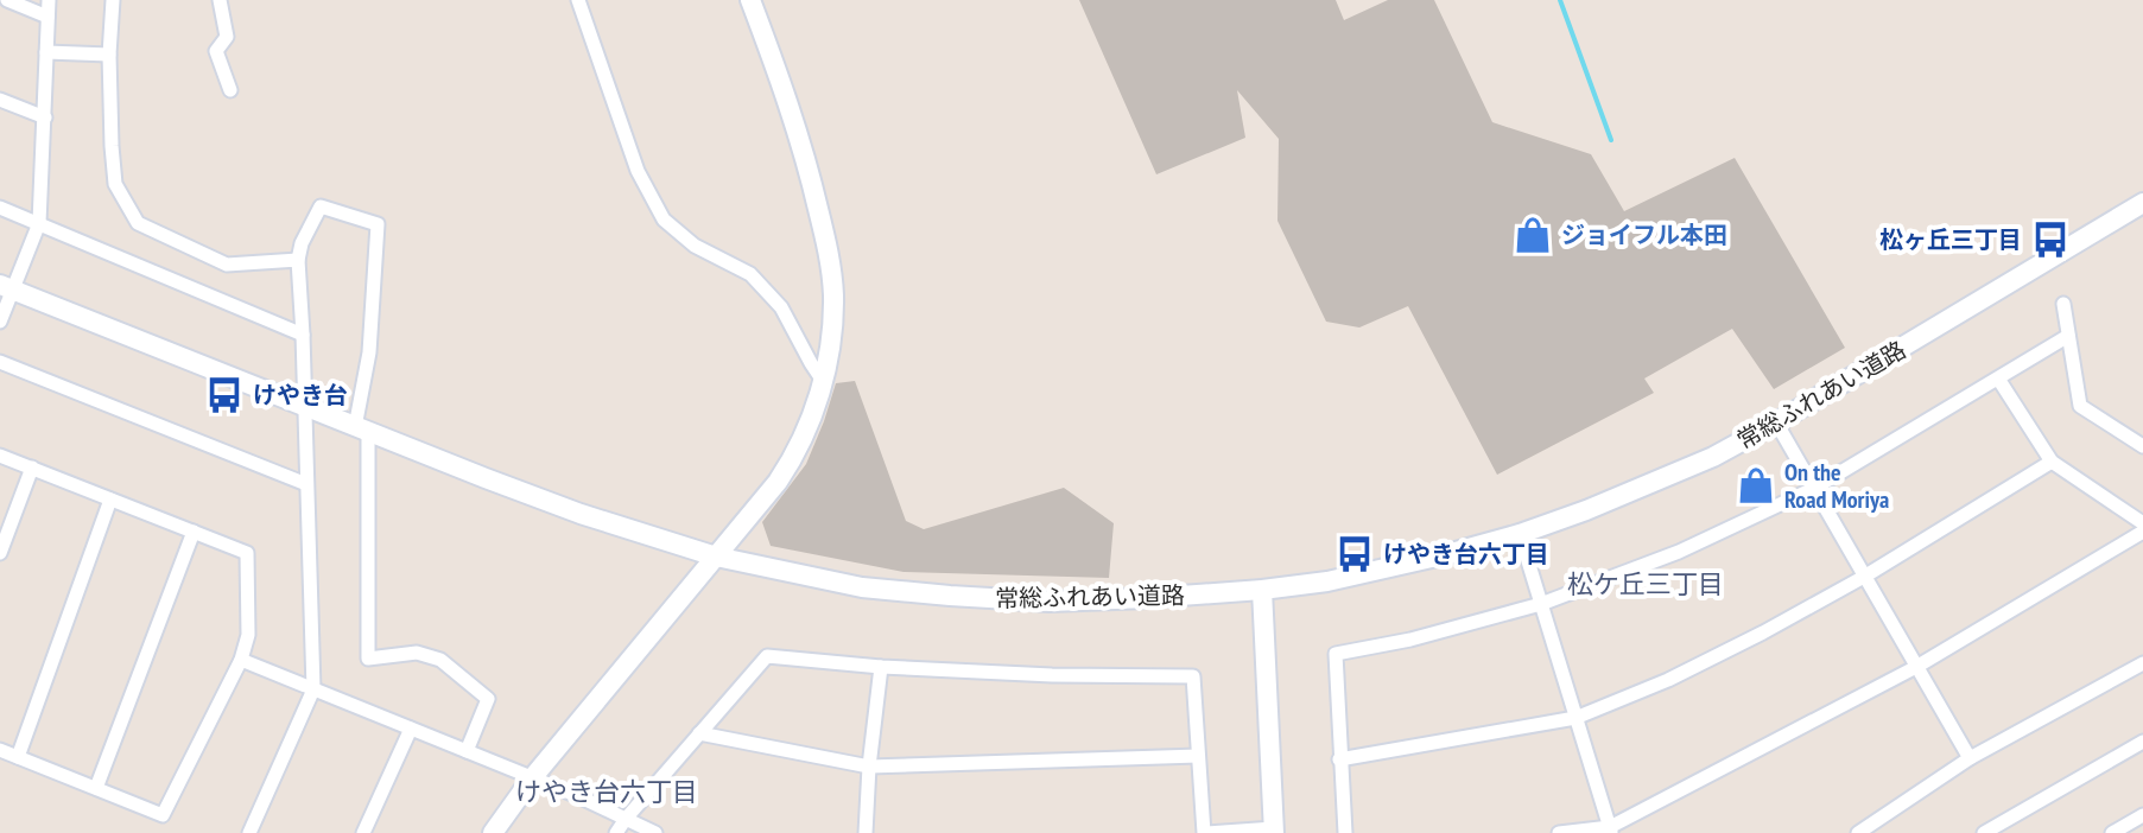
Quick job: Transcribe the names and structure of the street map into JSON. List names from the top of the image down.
{
  "streets": {
    "street": ["常総ふれあい道路"]
  },
  "districts": ["松ケ丘三丁目", "けやき台六丁目"],
  "places": {
    "shop": ["ジョイフル本田", "On the Road Moriya"],
    "bus stop": ["松ヶ丘三丁目", "けやき台", "けやき台六丁目"]
  }
}
